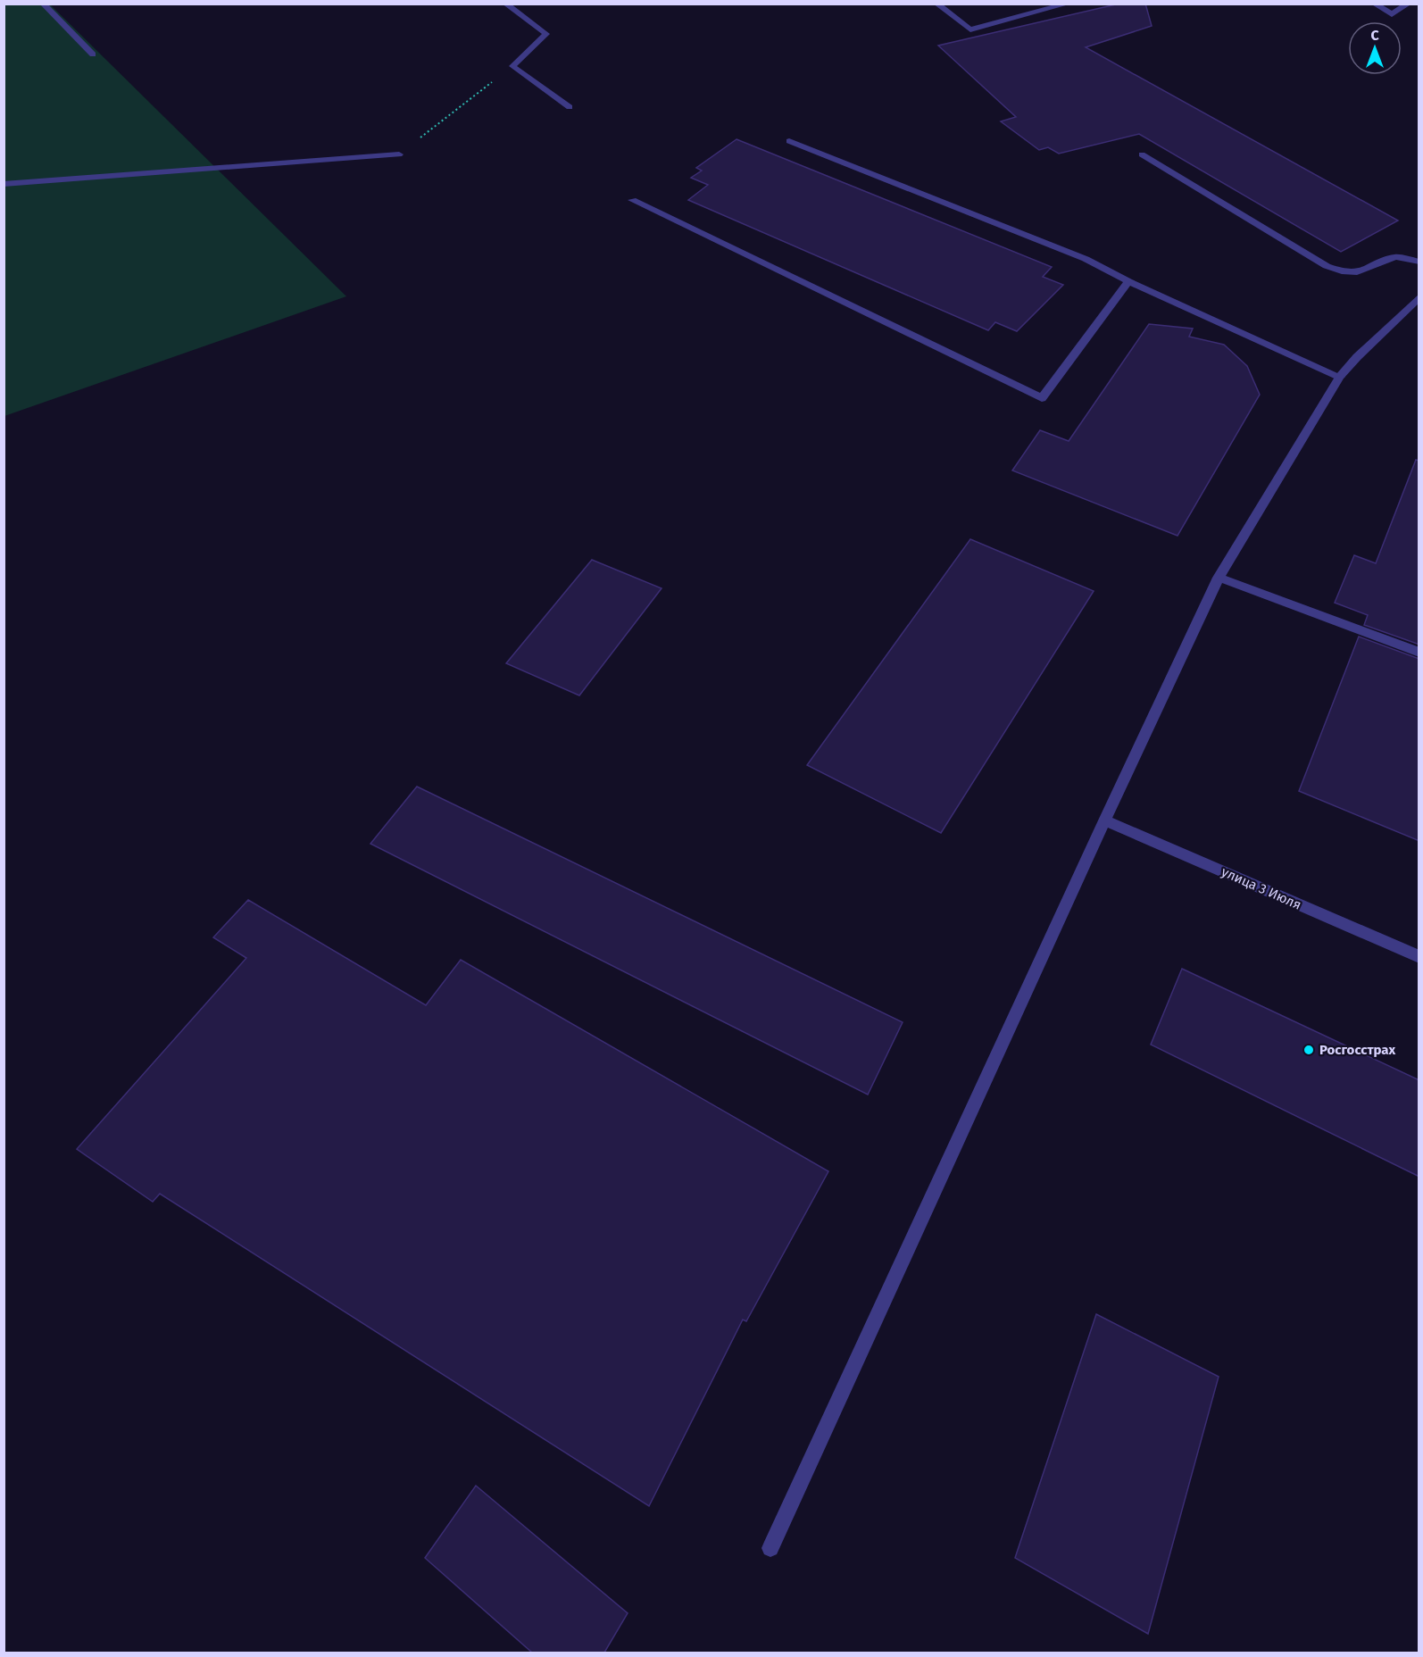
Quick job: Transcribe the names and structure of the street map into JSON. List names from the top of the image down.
{
  "streets": {
    "street": ["улица 3 Июля"]
  },
  "places": ["Росгосстрах"],
  "north": "top"
}
